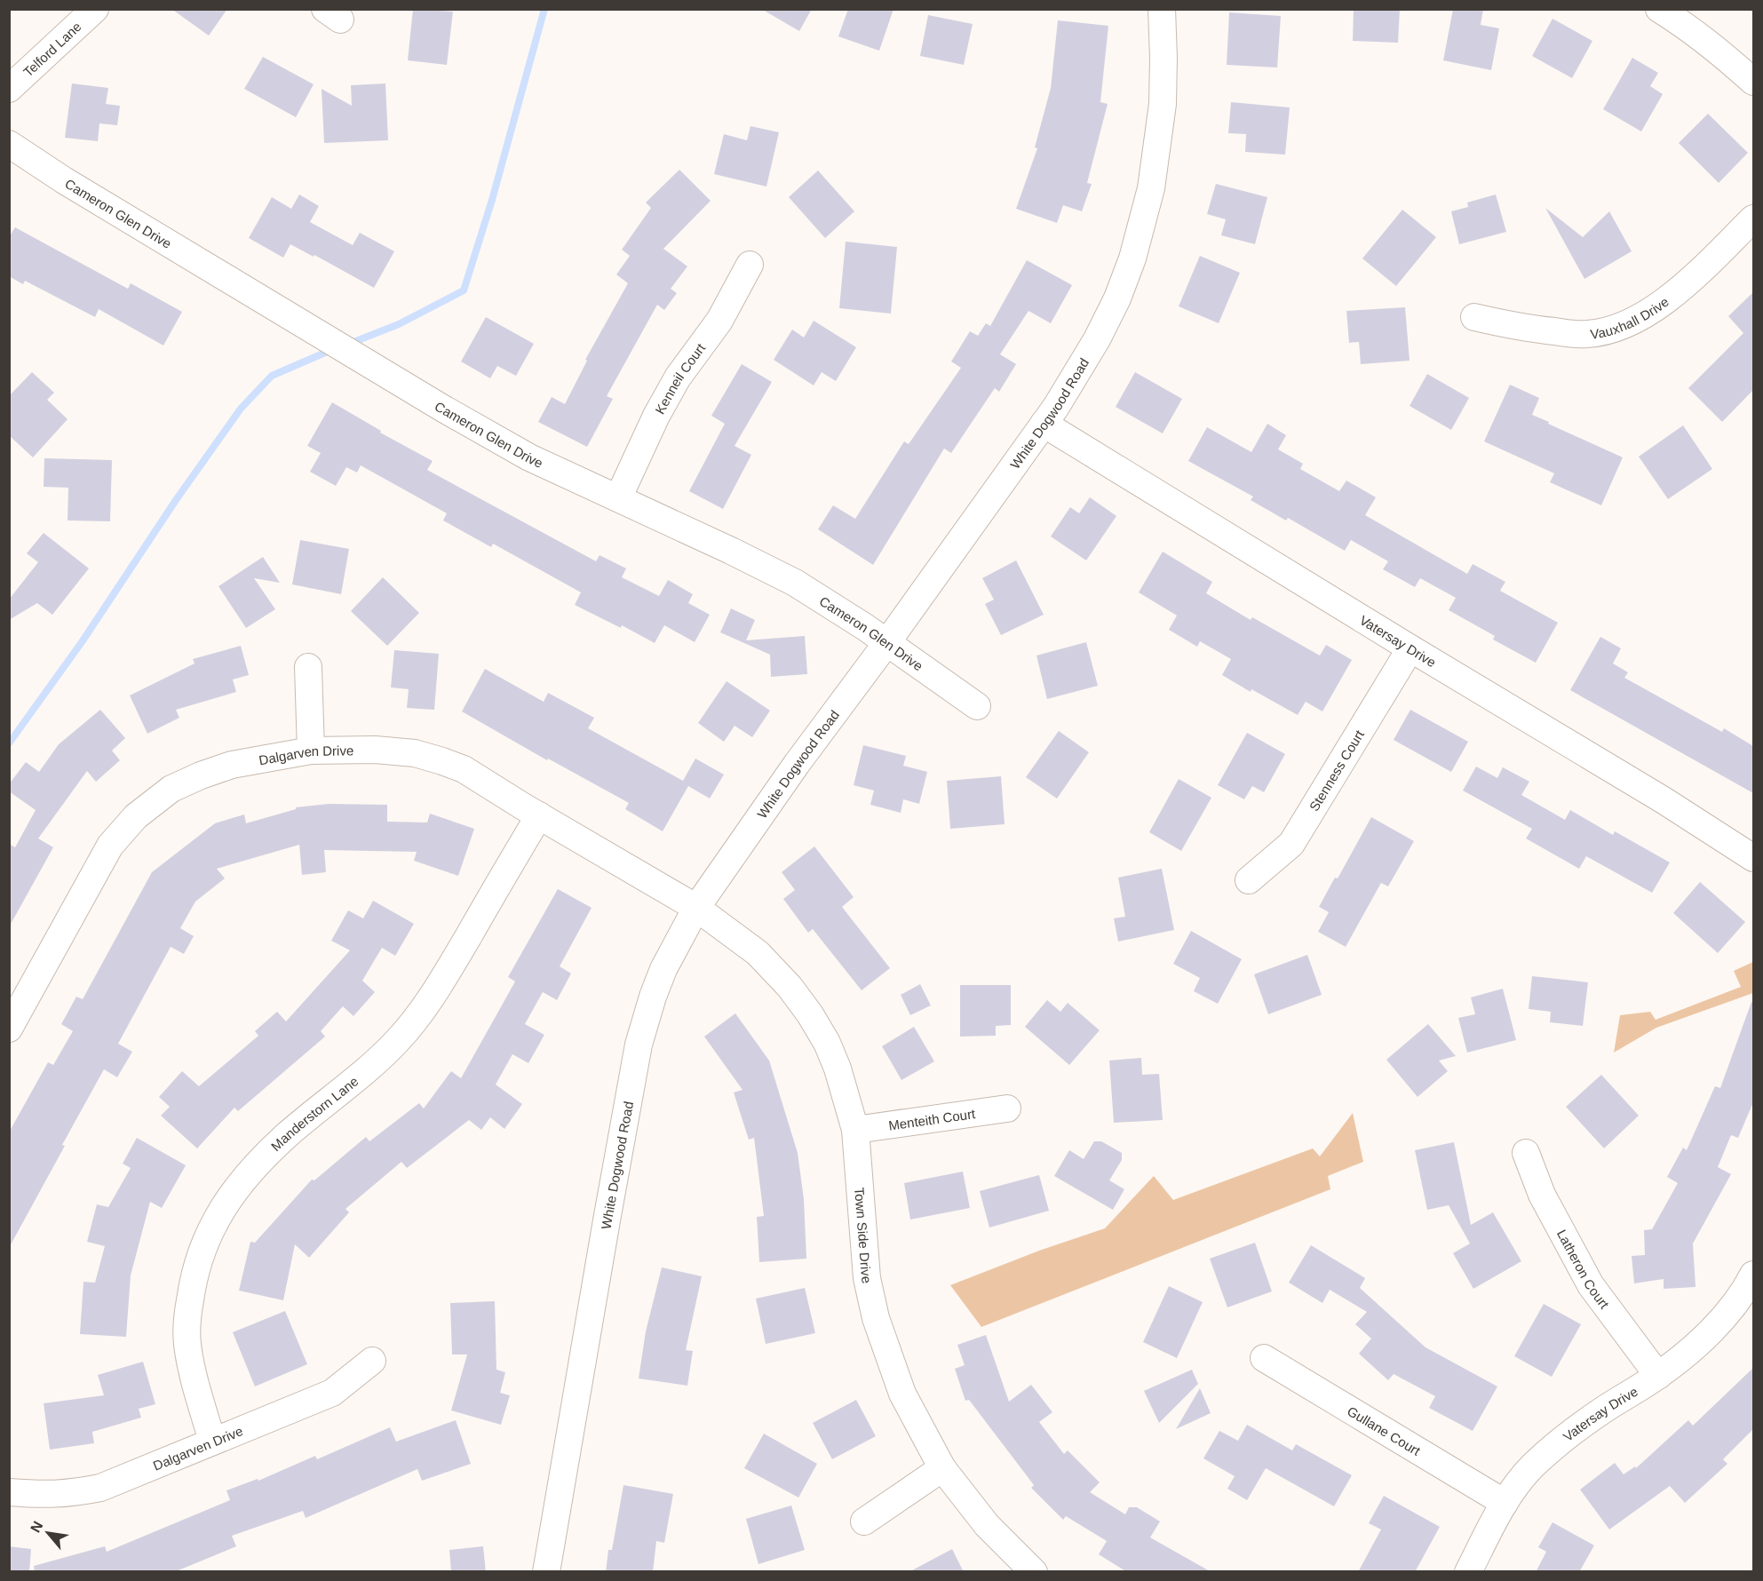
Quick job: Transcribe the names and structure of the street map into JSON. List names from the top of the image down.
{
  "streets": {
    "street": [
      "Telford Lane",
      "Cameron Glen Drive",
      "Vauxhall Drive",
      "Kenneil Court",
      "White Dogwood Road",
      "Vatersay Drive",
      "Dalgarven Drive",
      "Stenness Court",
      "Manderstorn Lane",
      "Menteith Court",
      "Town Side Drive",
      "Latheron Court",
      "Gullane Court"
    ]
  },
  "crossings": [
    ["Cameron Glen Drive", "Kenneil Court"],
    ["Cameron Glen Drive", "White Dogwood Road"],
    ["White Dogwood Road", "Vatersay Drive"],
    ["White Dogwood Road", "Dalgarven Drive"],
    ["White Dogwood Road", "Town Side Drive"],
    ["Vatersay Drive", "Stenness Court"],
    ["Vatersay Drive", "Latheron Court"],
    ["Vatersay Drive", "Gullane Court"],
    ["Dalgarven Drive", "Manderstorn Lane"],
    ["Dalgarven Drive", "Town Side Drive"],
    ["Menteith Court", "Town Side Drive"]
  ],
  "north": "top left"
}
